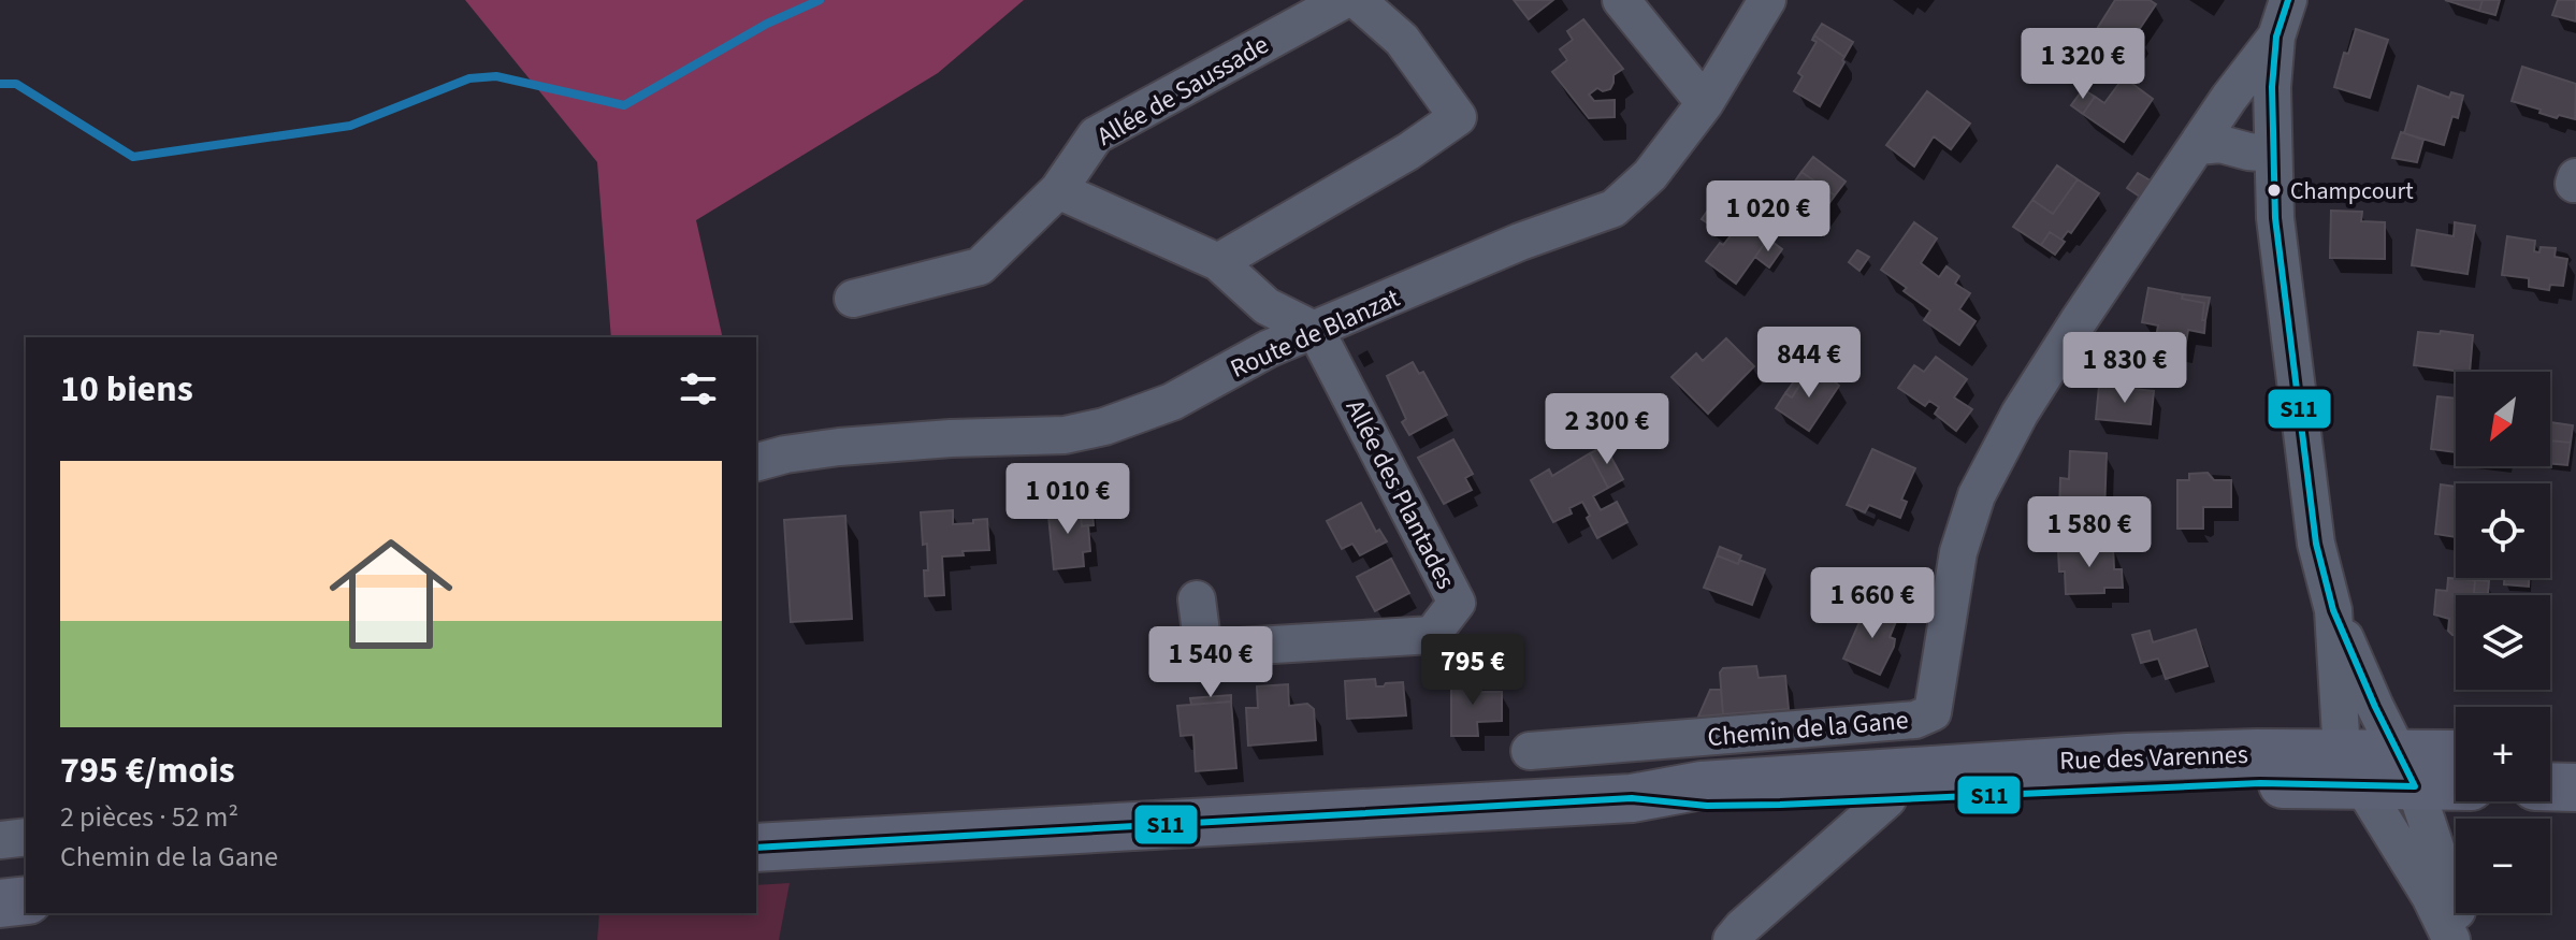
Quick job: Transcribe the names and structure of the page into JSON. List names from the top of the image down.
{
  "streets": {
    "main road": ["Rue des Varennes"],
    "street": [
      "Allée de Saussade",
      "Route de Blanzat",
      "Allée des Plantades",
      "Chemin de la Gane"
    ]
  },
  "crossings": [
    ["Route de Blanzat", "Allée des Plantades"]
  ],
  "places": ["Champcourt"],
  "lines": ["transit line S11"],
  "north": "bottom left",
  "page": {
    "price": [
      "1 320 €",
      "1 020 €",
      "844 €",
      "1 830 €",
      "2 300 €",
      "1 010 €",
      "1 580 €",
      "1 660 €",
      "1 540 €",
      "795 €"
    ],
    "heading": "10 biens",
    "map_buttons": ["+", "−"],
    "list": [
      {
        "name": "795 €/mois",
        "note": "2 pièces · 52 m² · Chemin de la Gane"
      }
    ]
  }
}
